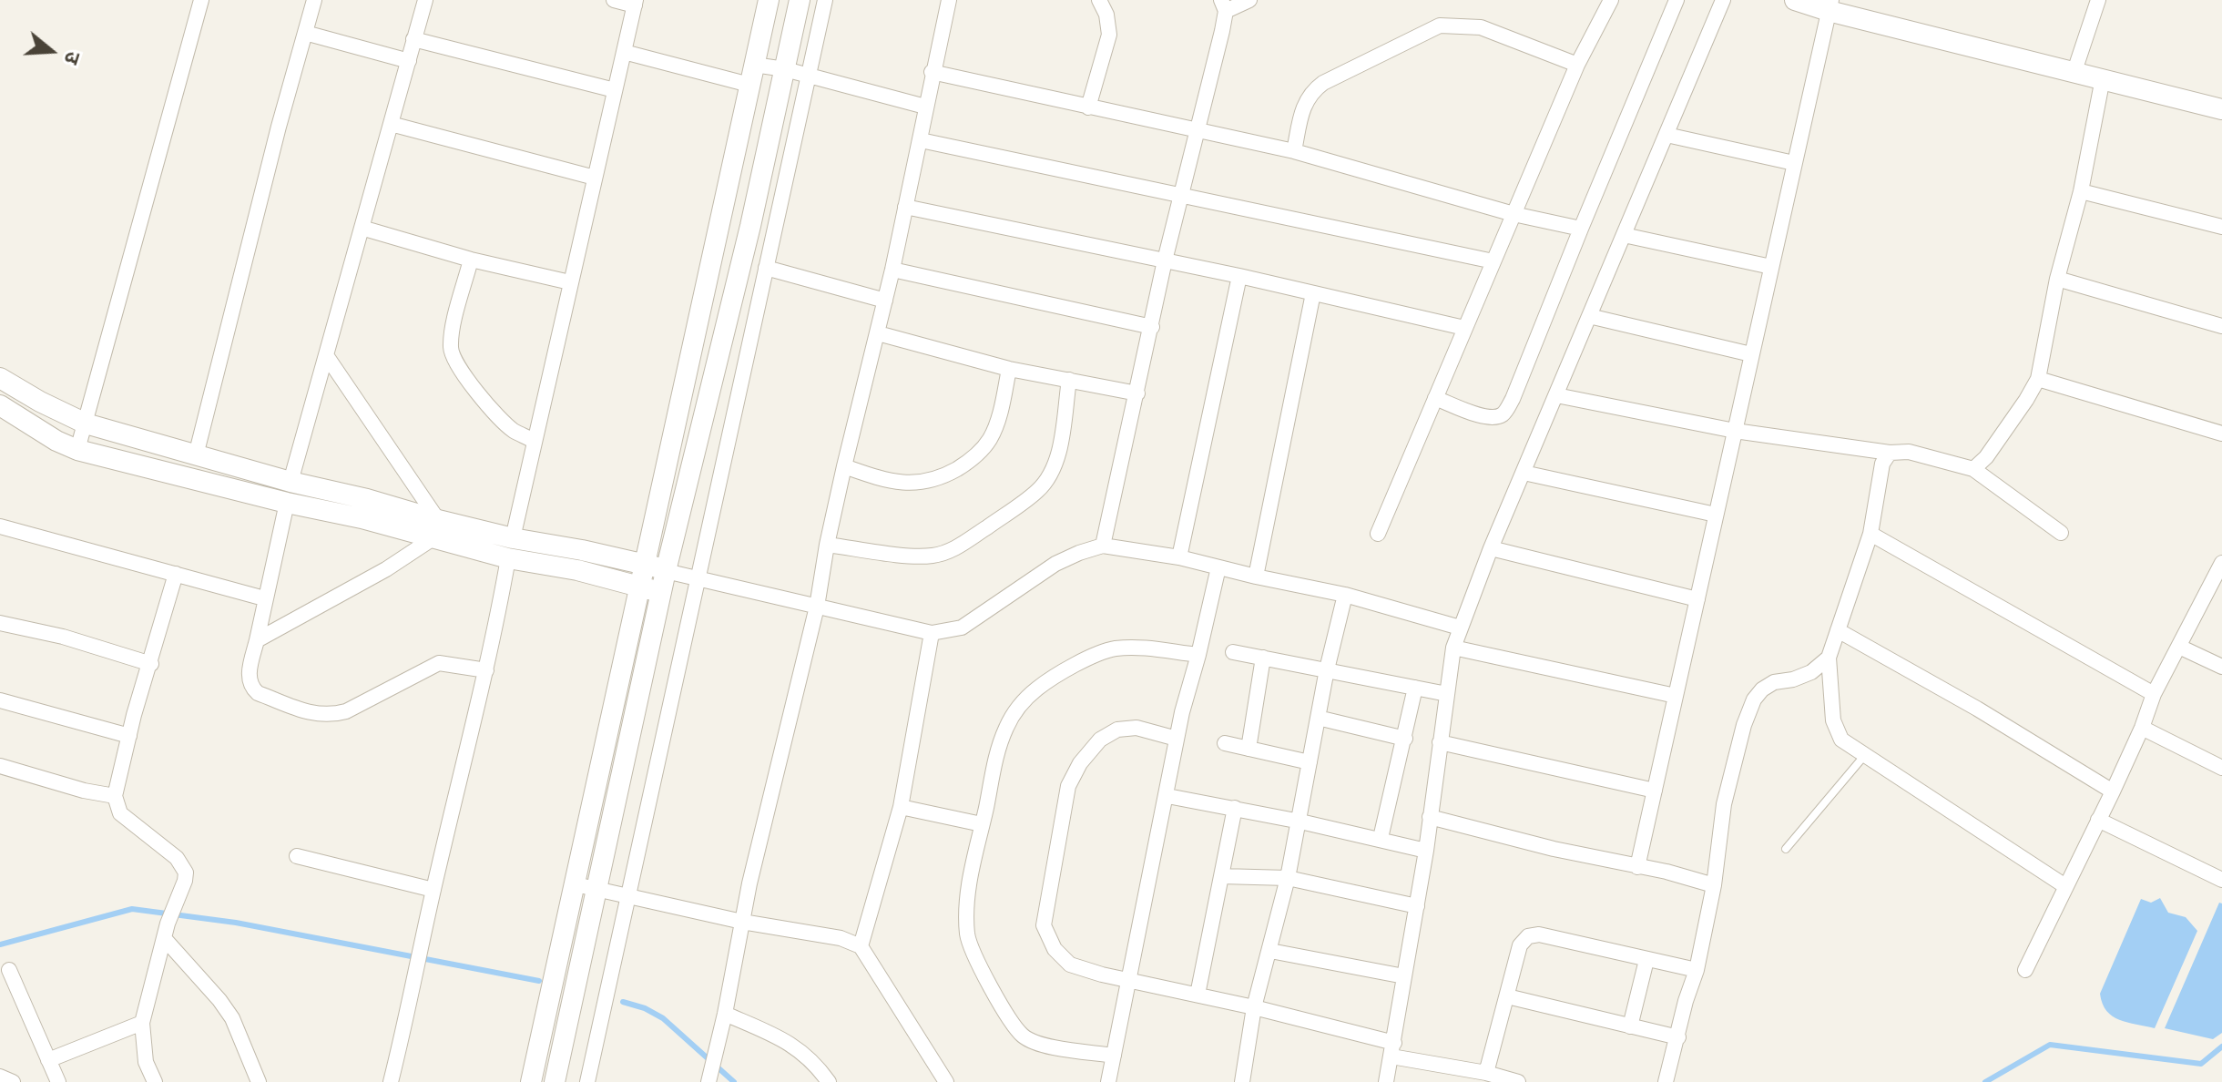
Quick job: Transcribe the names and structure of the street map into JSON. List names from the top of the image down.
{
  "north": "right"
}
